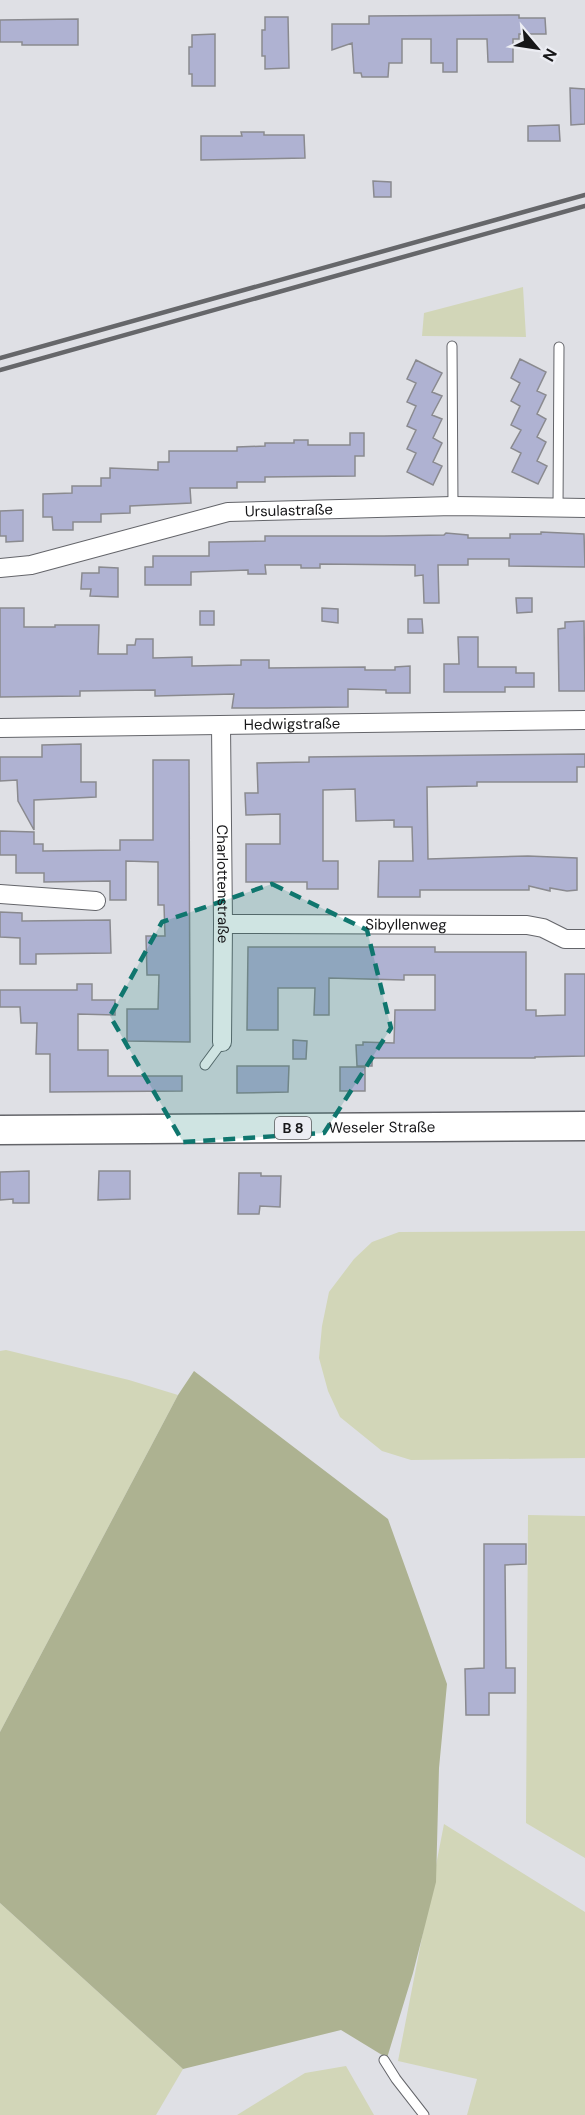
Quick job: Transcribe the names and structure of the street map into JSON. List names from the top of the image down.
{
  "streets": {
    "main road": ["Weseler Straße", "B 8"],
    "street": [
      "Ursulastraße",
      "Hedwigstraße",
      "Charlottenstraße",
      "Sibyllenweg"
    ]
  },
  "crossings": [
    ["Hedwigstraße", "Charlottenstraße"],
    ["Charlottenstraße", "Sibyllenweg"]
  ],
  "north": "bottom right"
}
